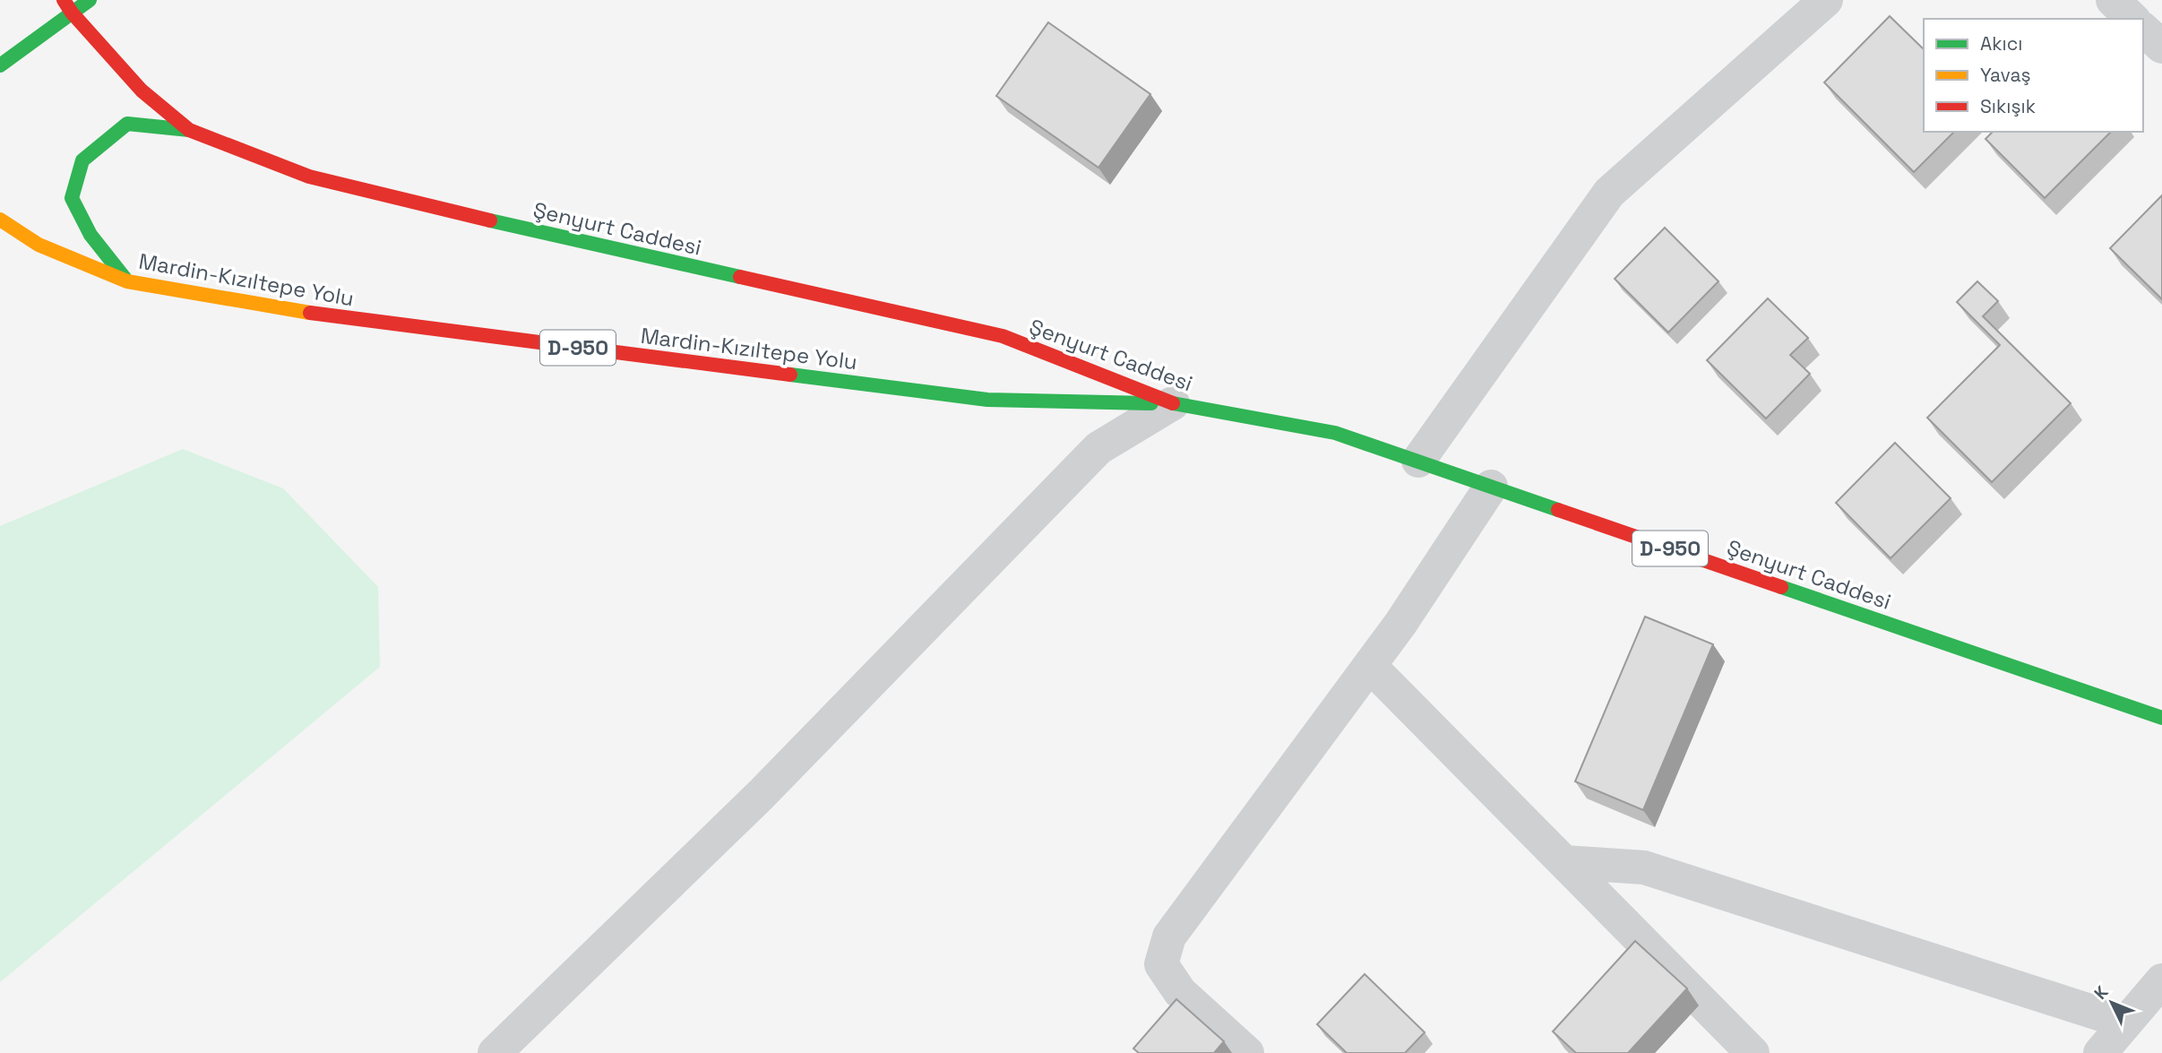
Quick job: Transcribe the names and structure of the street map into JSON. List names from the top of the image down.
{
  "streets": {
    "main road": ["Şenyurt Caddesi", "Mardin-Kızıltepe Yolu", "D-950"]
  },
  "crossings": [
    ["Şenyurt Caddesi", "Mardin-Kızıltepe Yolu"],
    ["Şenyurt Caddesi", "D-950"]
  ],
  "legend": ["Akıcı", "Yavaş", "Sıkışık"],
  "north": "top left"
}
